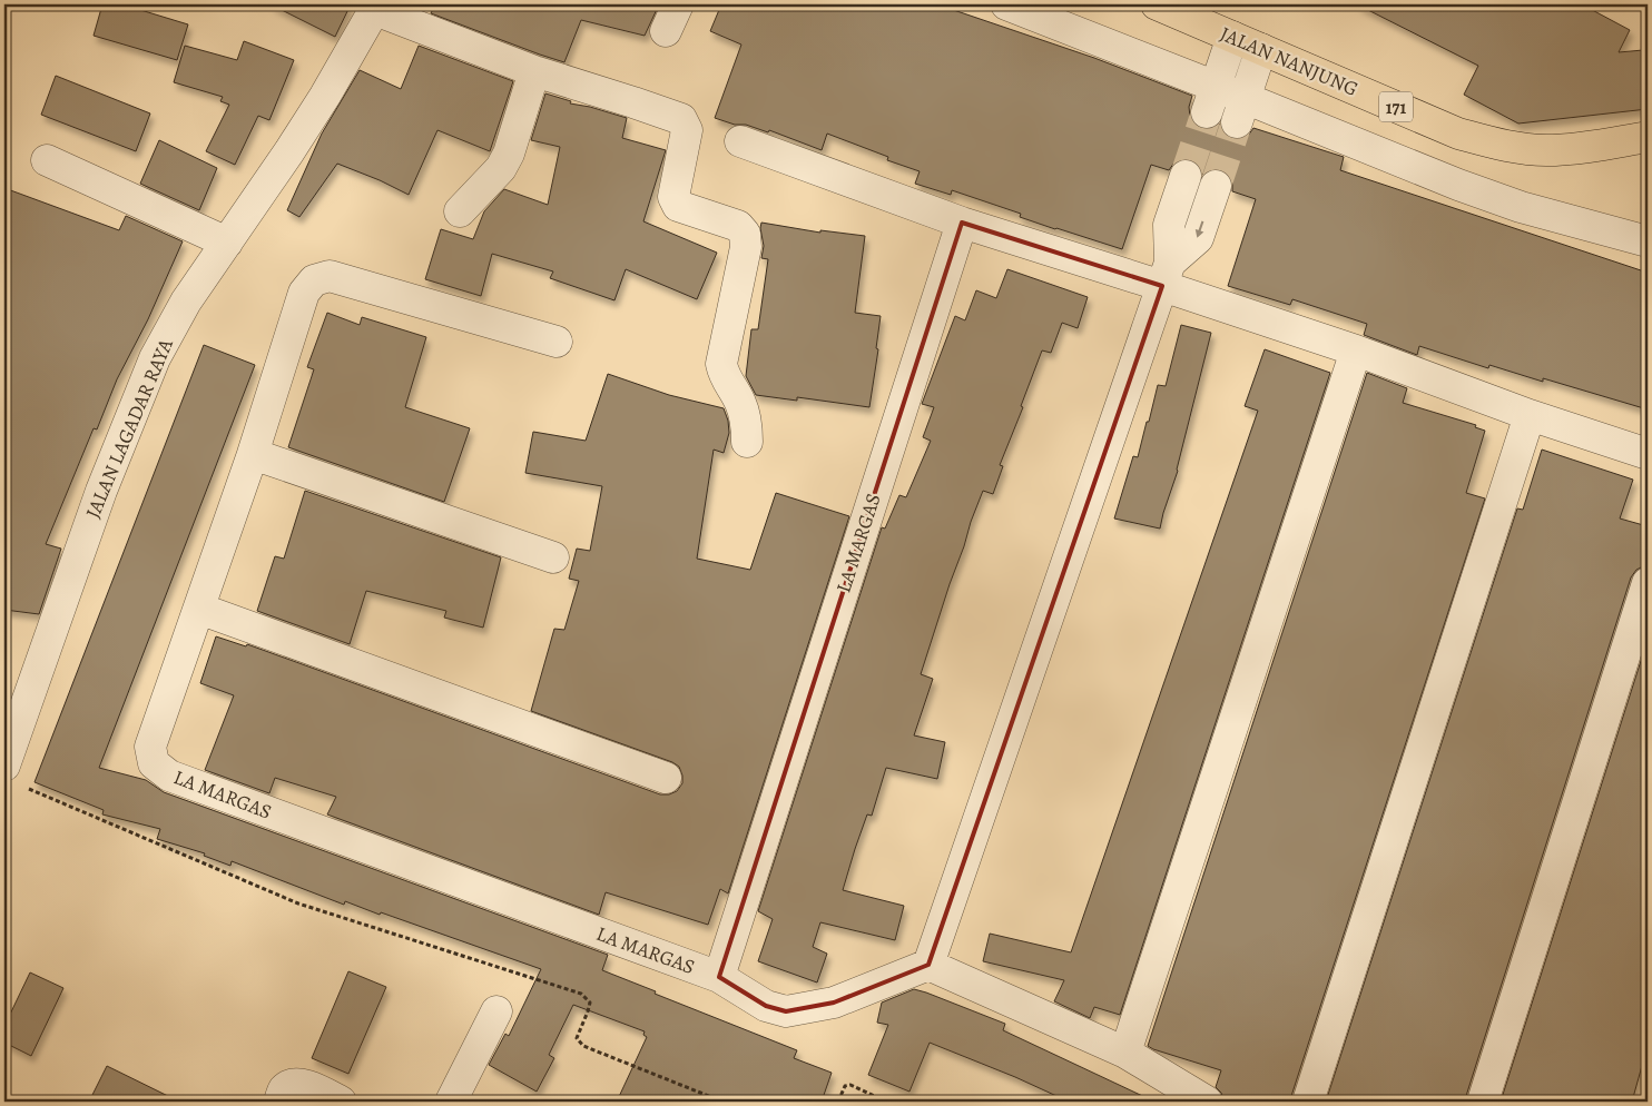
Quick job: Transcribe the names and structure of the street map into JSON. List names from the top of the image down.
{
  "streets": {
    "main road": ["JALAN NANJUNG", "171"],
    "street": ["JALAN LAGADAR RAYA", "LA MARGAS"]
  }
}
